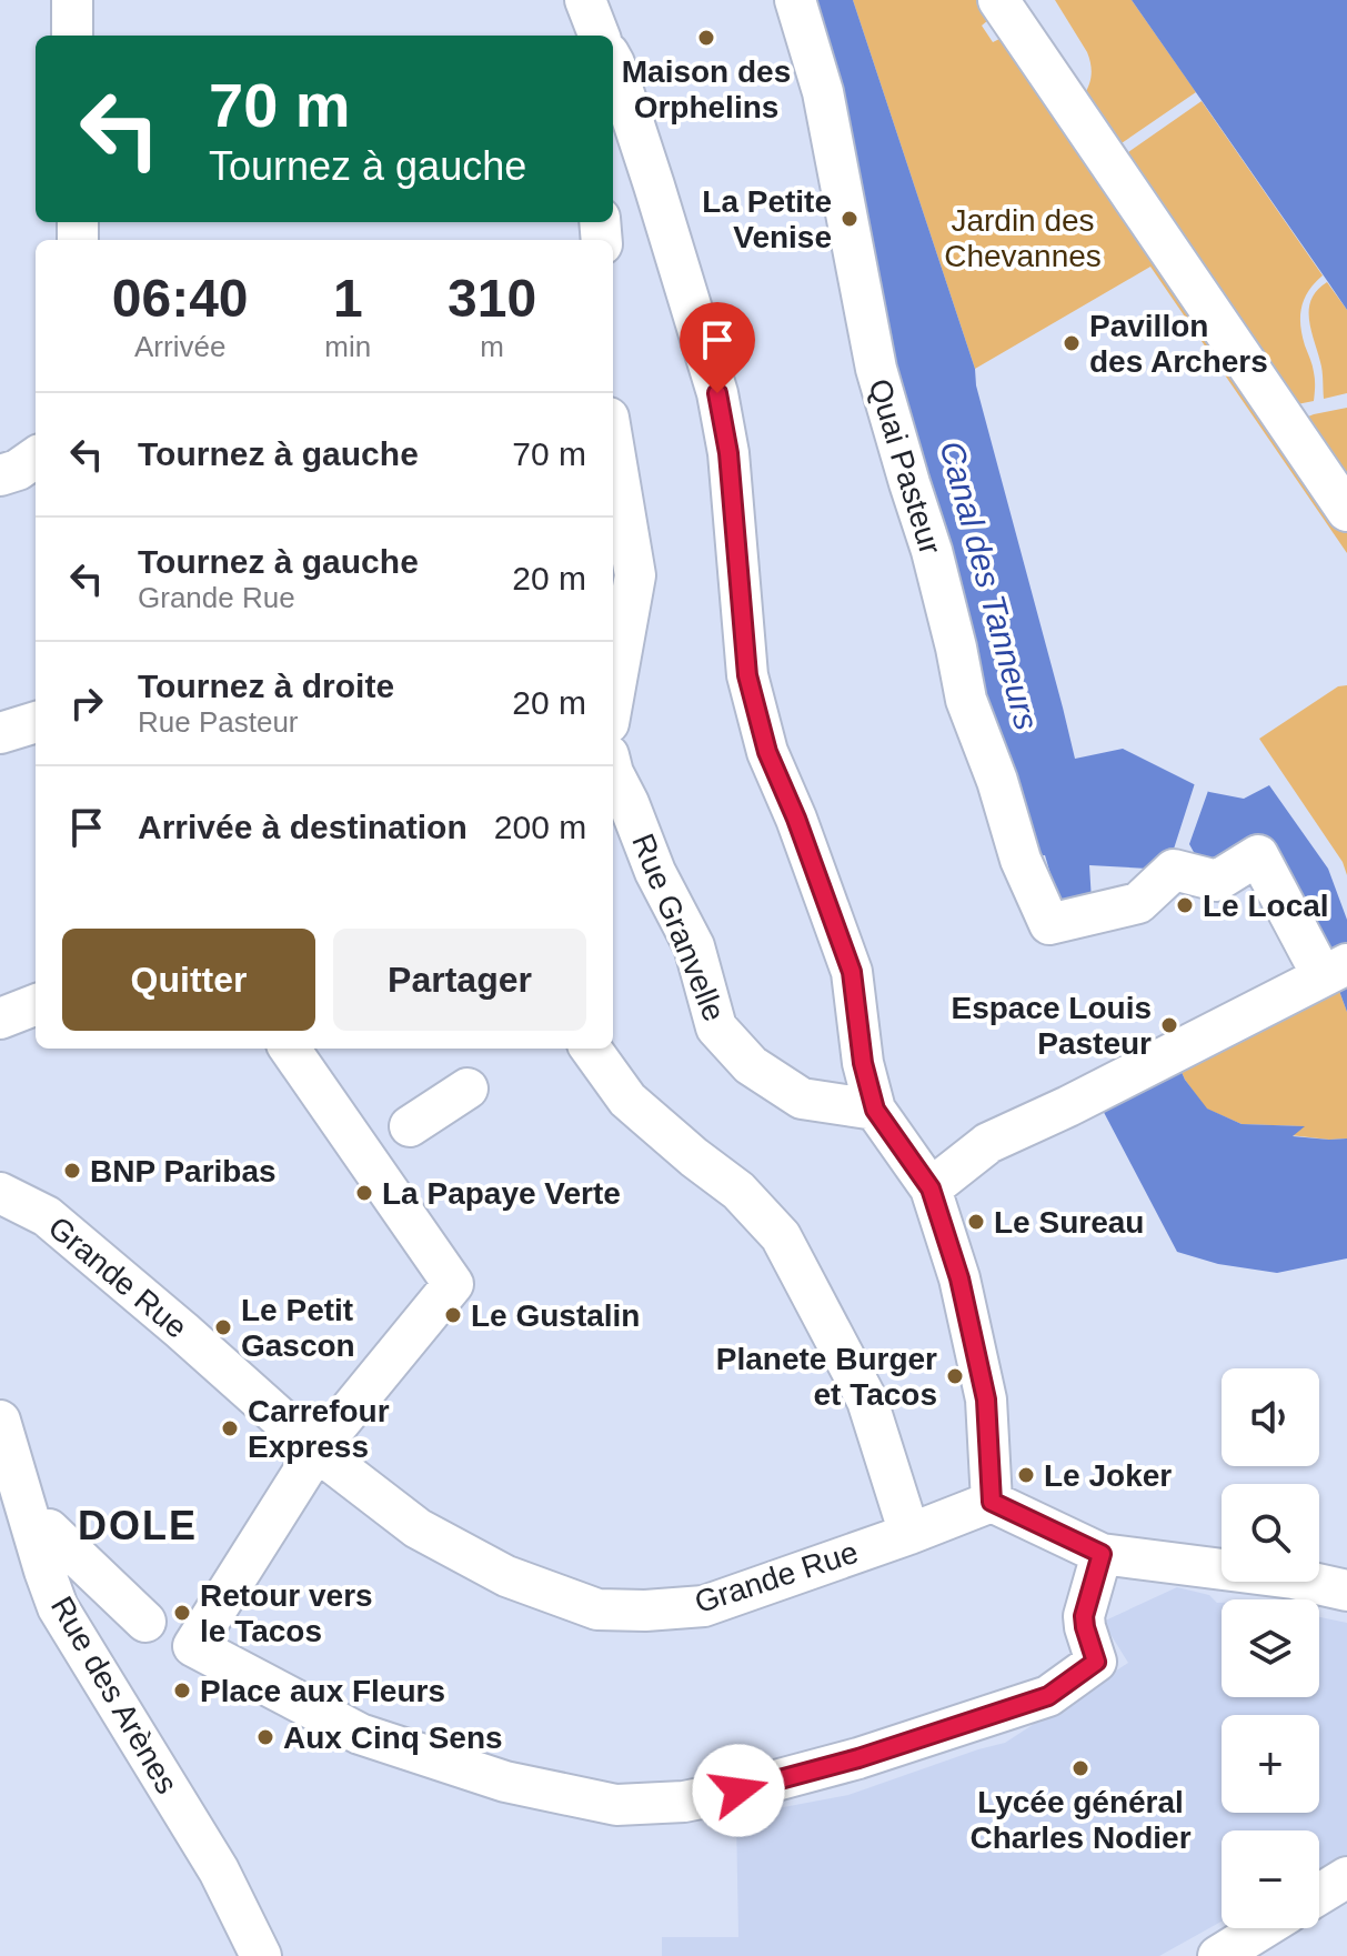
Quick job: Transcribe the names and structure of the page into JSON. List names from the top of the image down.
{
  "streets": {
    "street": [
      "Quai Pasteur",
      "Rue Granvelle",
      "Grande Rue",
      "Rue des Arènes"
    ]
  },
  "districts": ["DOLE"],
  "water": ["Canal des Tanneurs"],
  "parks": ["Jardin des Chevannes"],
  "places": [
    "Maison des Orphelins",
    "La Petite Venise",
    "Pavillon des Archers",
    "Le Local",
    "Espace Louis Pasteur",
    "BNP Paribas",
    "La Papaye Verte",
    "Le Sureau",
    "Le Gustalin",
    "Le Petit Gascon",
    "Planete Burger et Tacos",
    "Carrefour Express",
    "Le Joker",
    "Retour vers le Tacos",
    "Place aux Fleurs",
    "Aux Cinq Sens",
    "Lycée général Charles Nodier"
  ],
  "page": {
    "turn": ["70 m", "Tournez à gauche"],
    "eta": [
      "06:40",
      "Arrivée",
      "1",
      "min",
      "310",
      "m"
    ],
    "list": [
      {
        "name": "Tournez à gauche",
        "value": "70 m"
      },
      {
        "name": "Tournez à gauche",
        "note": "Grande Rue",
        "value": "20 m"
      },
      {
        "name": "Tournez à droite",
        "note": "Rue Pasteur",
        "value": "20 m"
      },
      {
        "name": "Arrivée à destination",
        "value": "200 m"
      }
    ],
    "buttons": ["Quitter", "Partager"],
    "map_buttons": ["+", "−"]
  }
}
